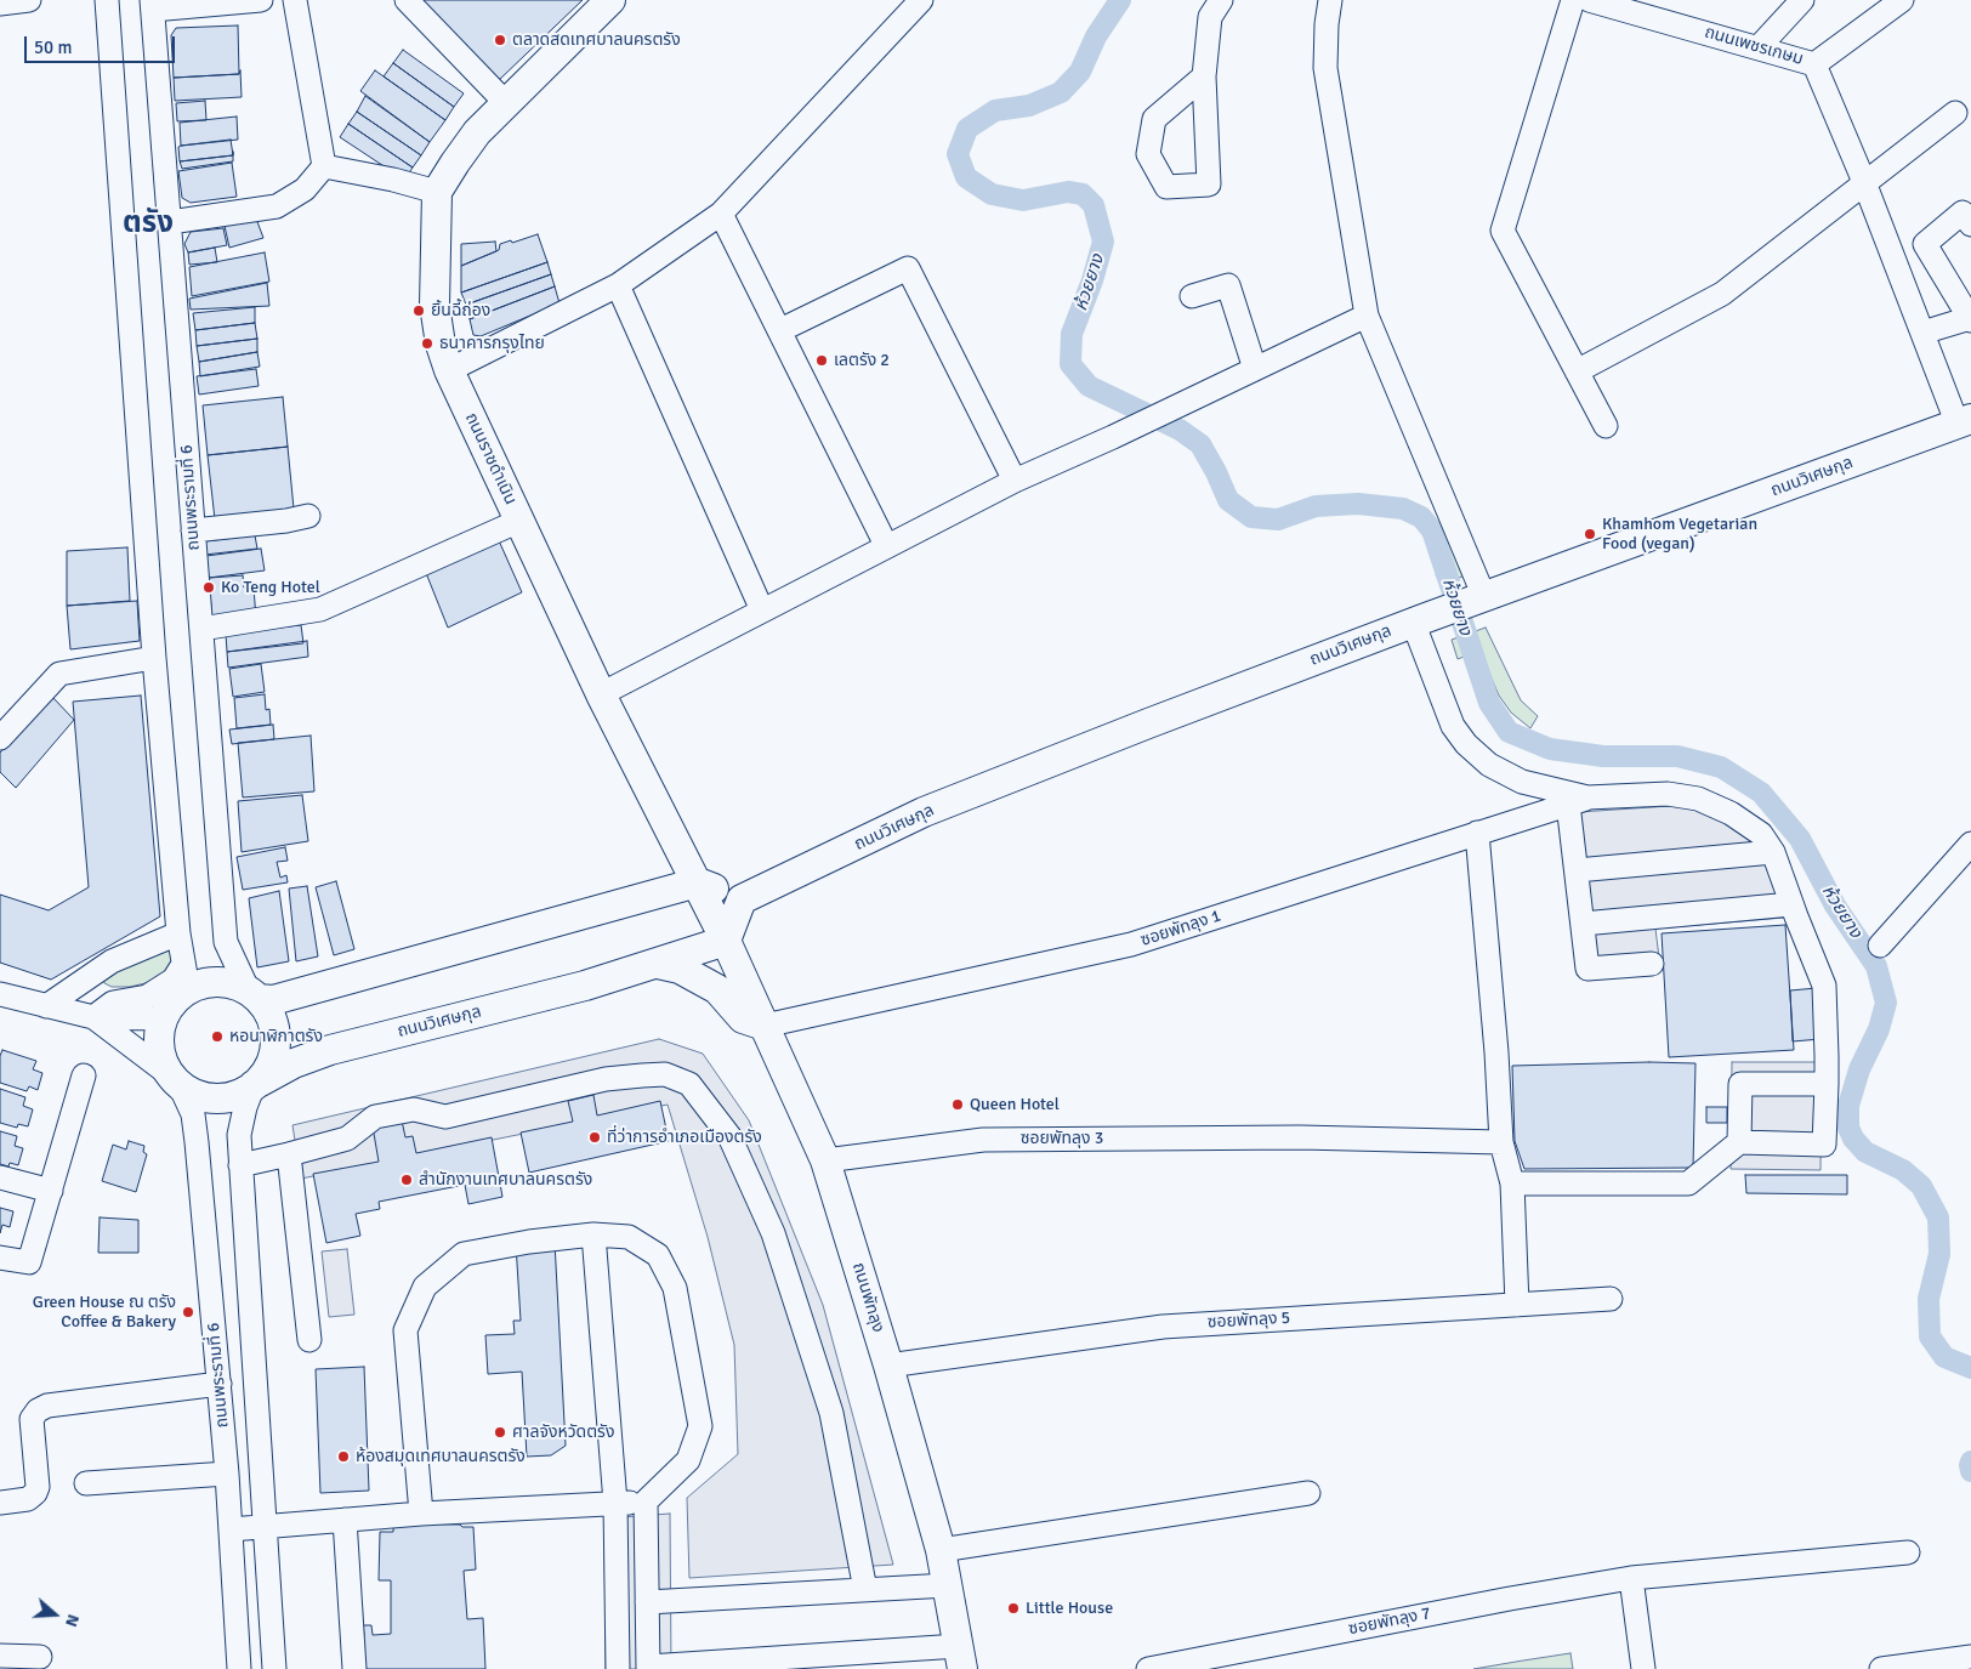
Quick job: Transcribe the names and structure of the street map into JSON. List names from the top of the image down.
{
  "streets": {
    "main road": ["ถนนราชดำเนิน", "ถนนวิเศษกุล", "ถนนพัทลุง"],
    "street": [
      "ถนนเพชรเกษม",
      "ถนนพระรามที่ 6",
      "ซอยพัทลุง 1",
      "ซอยพัทลุง 3",
      "ซอยพัทลุง 5",
      "ซอยพัทลุง 7"
    ]
  },
  "crossings": [
    ["ถนนราชดำเนิน", "ถนนวิเศษกุล"],
    ["ถนนราชดำเนิน", "ถนนพัทลุง"],
    ["ถนนวิเศษกุล", "ถนนพระรามที่ 6"],
    ["ถนนวิเศษกุล", "ถนนพัทลุง"],
    ["ซอยพัทลุง 1", "ถนนพัทลุง"],
    ["ซอยพัทลุง 3", "ถนนพัทลุง"],
    ["ถนนพัทลุง", "ซอยพัทลุง 5"]
  ],
  "districts": ["ตรัง"],
  "water": ["ห้วยยาง"],
  "places": [
    "ตลาดสดเทศบาลนครตรัง",
    "ยิ้นฉี้ถ่อง",
    "ธนาคารกรุงไทย",
    "เลตรัง 2",
    "Khamhom Vegetarian Food (vegan)",
    "Ko Teng Hotel",
    "หอนาฬิกาตรัง",
    "Queen Hotel",
    "ที่ว่าการอำเภอเมืองตรัง",
    "สำนักงานเทศบาลนครตรัง",
    "Green House ณ ตรัง Coffee & Bakery",
    "ศาลจังหวัดตรัง",
    "ห้องสมุดเทศบาลนครตรัง",
    "Little House"
  ],
  "scale_bar": "50 m",
  "north": "right"
}
